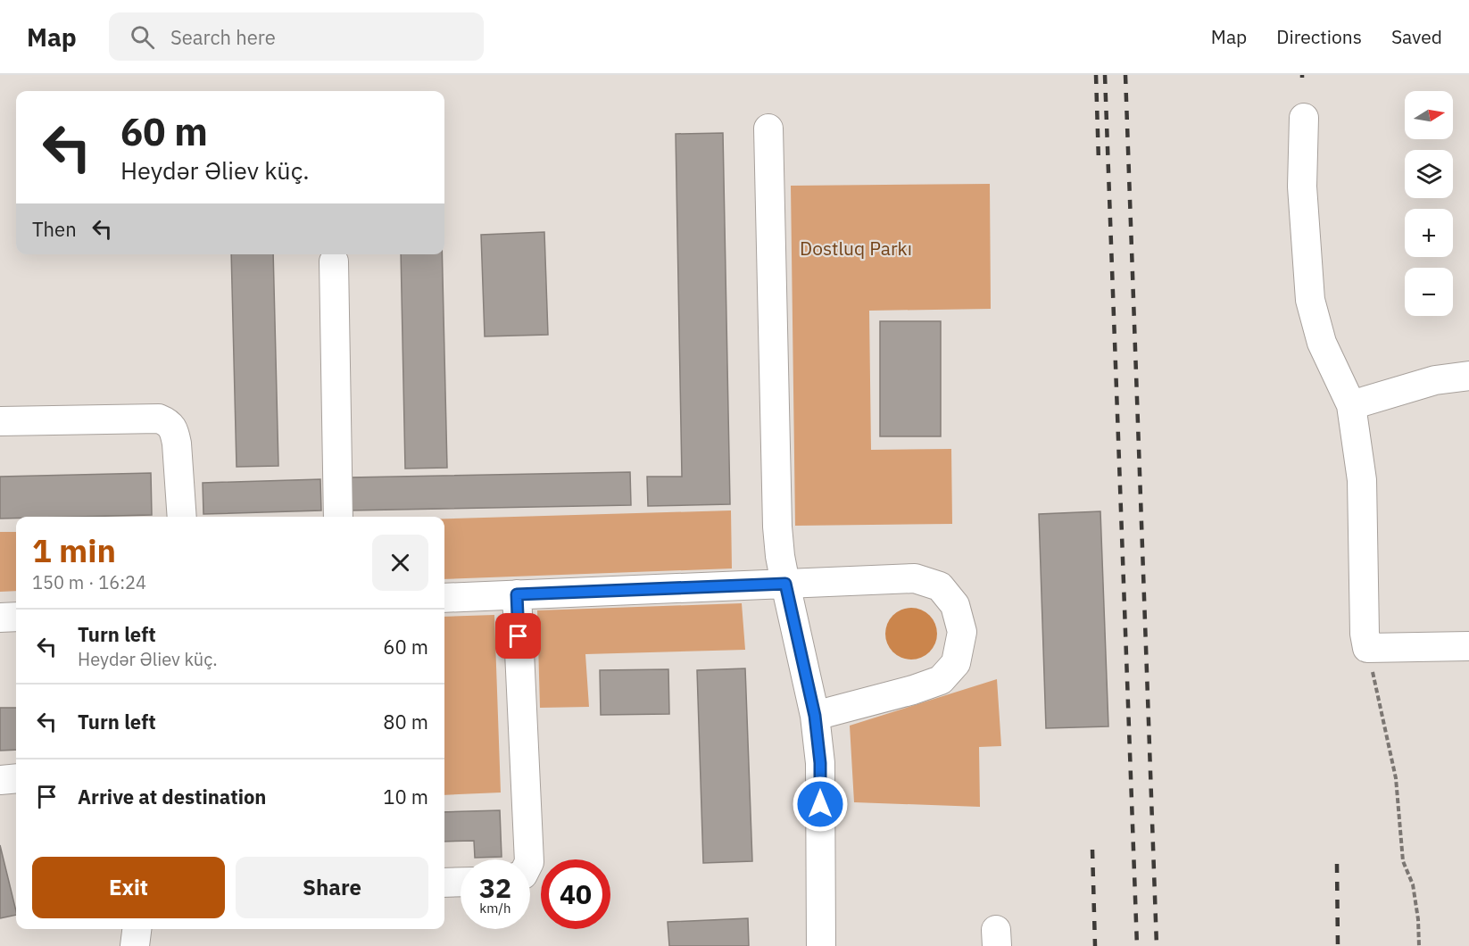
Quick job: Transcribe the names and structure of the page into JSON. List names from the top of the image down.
{
  "parks": ["Dostluq Parkı"],
  "north": "right",
  "page": {
    "header": "Map",
    "search": "Search here",
    "nav": ["Map", "Directions", "Saved"],
    "map_buttons": ["+", "−"],
    "turn": ["60 m", "Heydər Əliev küç."],
    "then": "Then",
    "heading": ["1 min", "150 m · 16:24"],
    "list": [
      {
        "name": "Turn left",
        "note": "Heydər Əliev küç.",
        "value": "60 m"
      },
      {
        "name": "Turn left",
        "value": "80 m"
      },
      {
        "name": "Arrive at destination",
        "value": "10 m"
      }
    ],
    "buttons": ["Exit", "Share"],
    "speed": "32 km/h",
    "limit": "40"
  }
}
